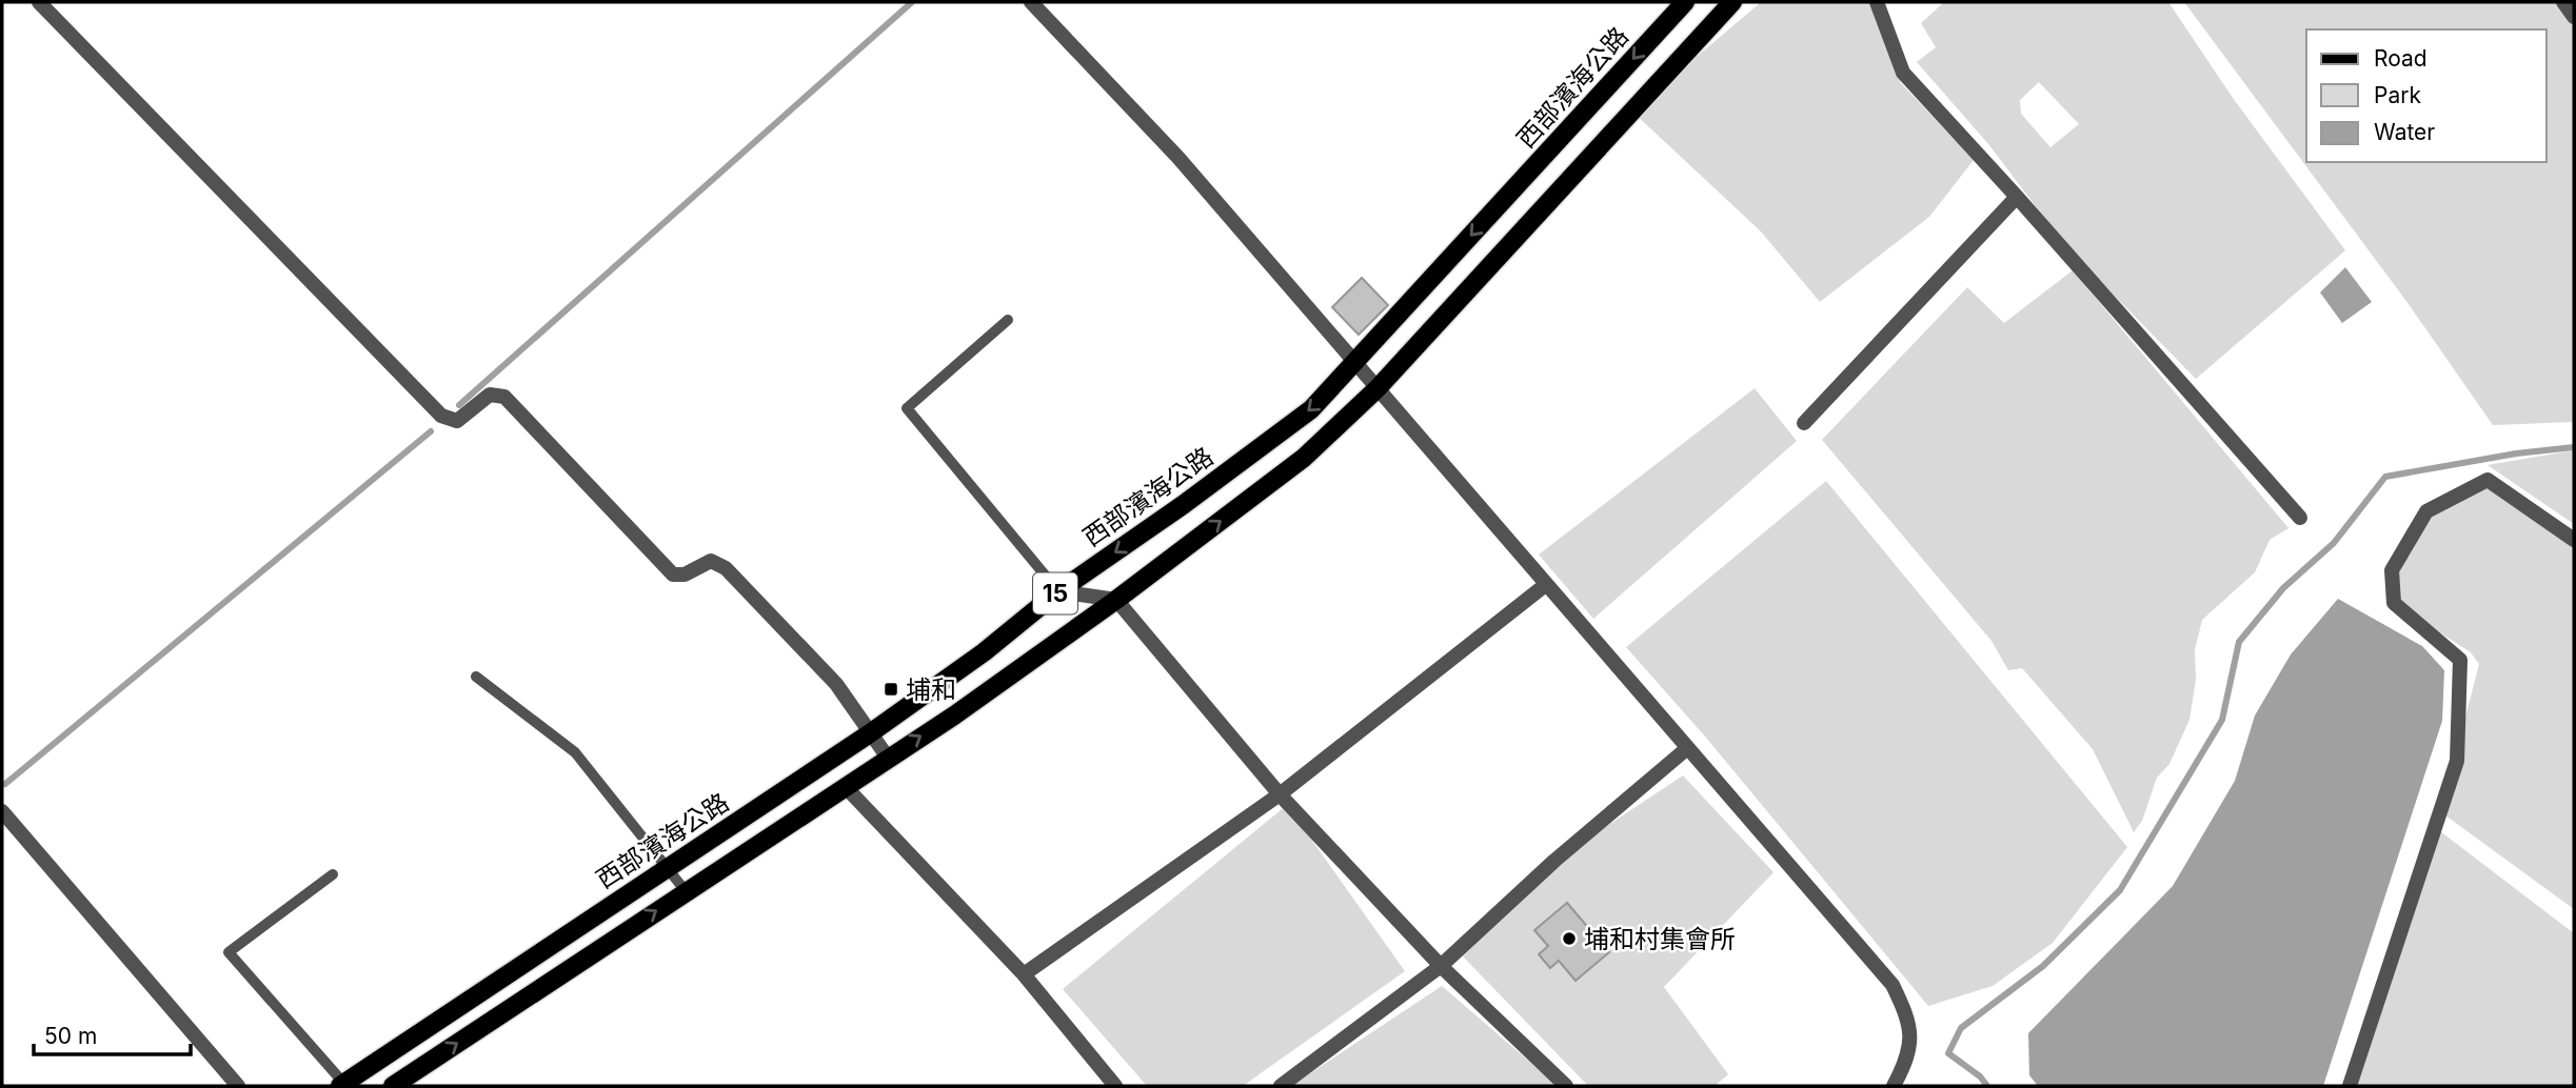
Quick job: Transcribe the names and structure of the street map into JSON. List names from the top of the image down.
{
  "streets": {
    "main road": ["西部濱海公路", "15"]
  },
  "places": {
    "transit": ["埔和"],
    "other": ["埔和村集會所"]
  },
  "legend": ["Road", "Park", "Water"],
  "scale_bar": "50 m"
}
